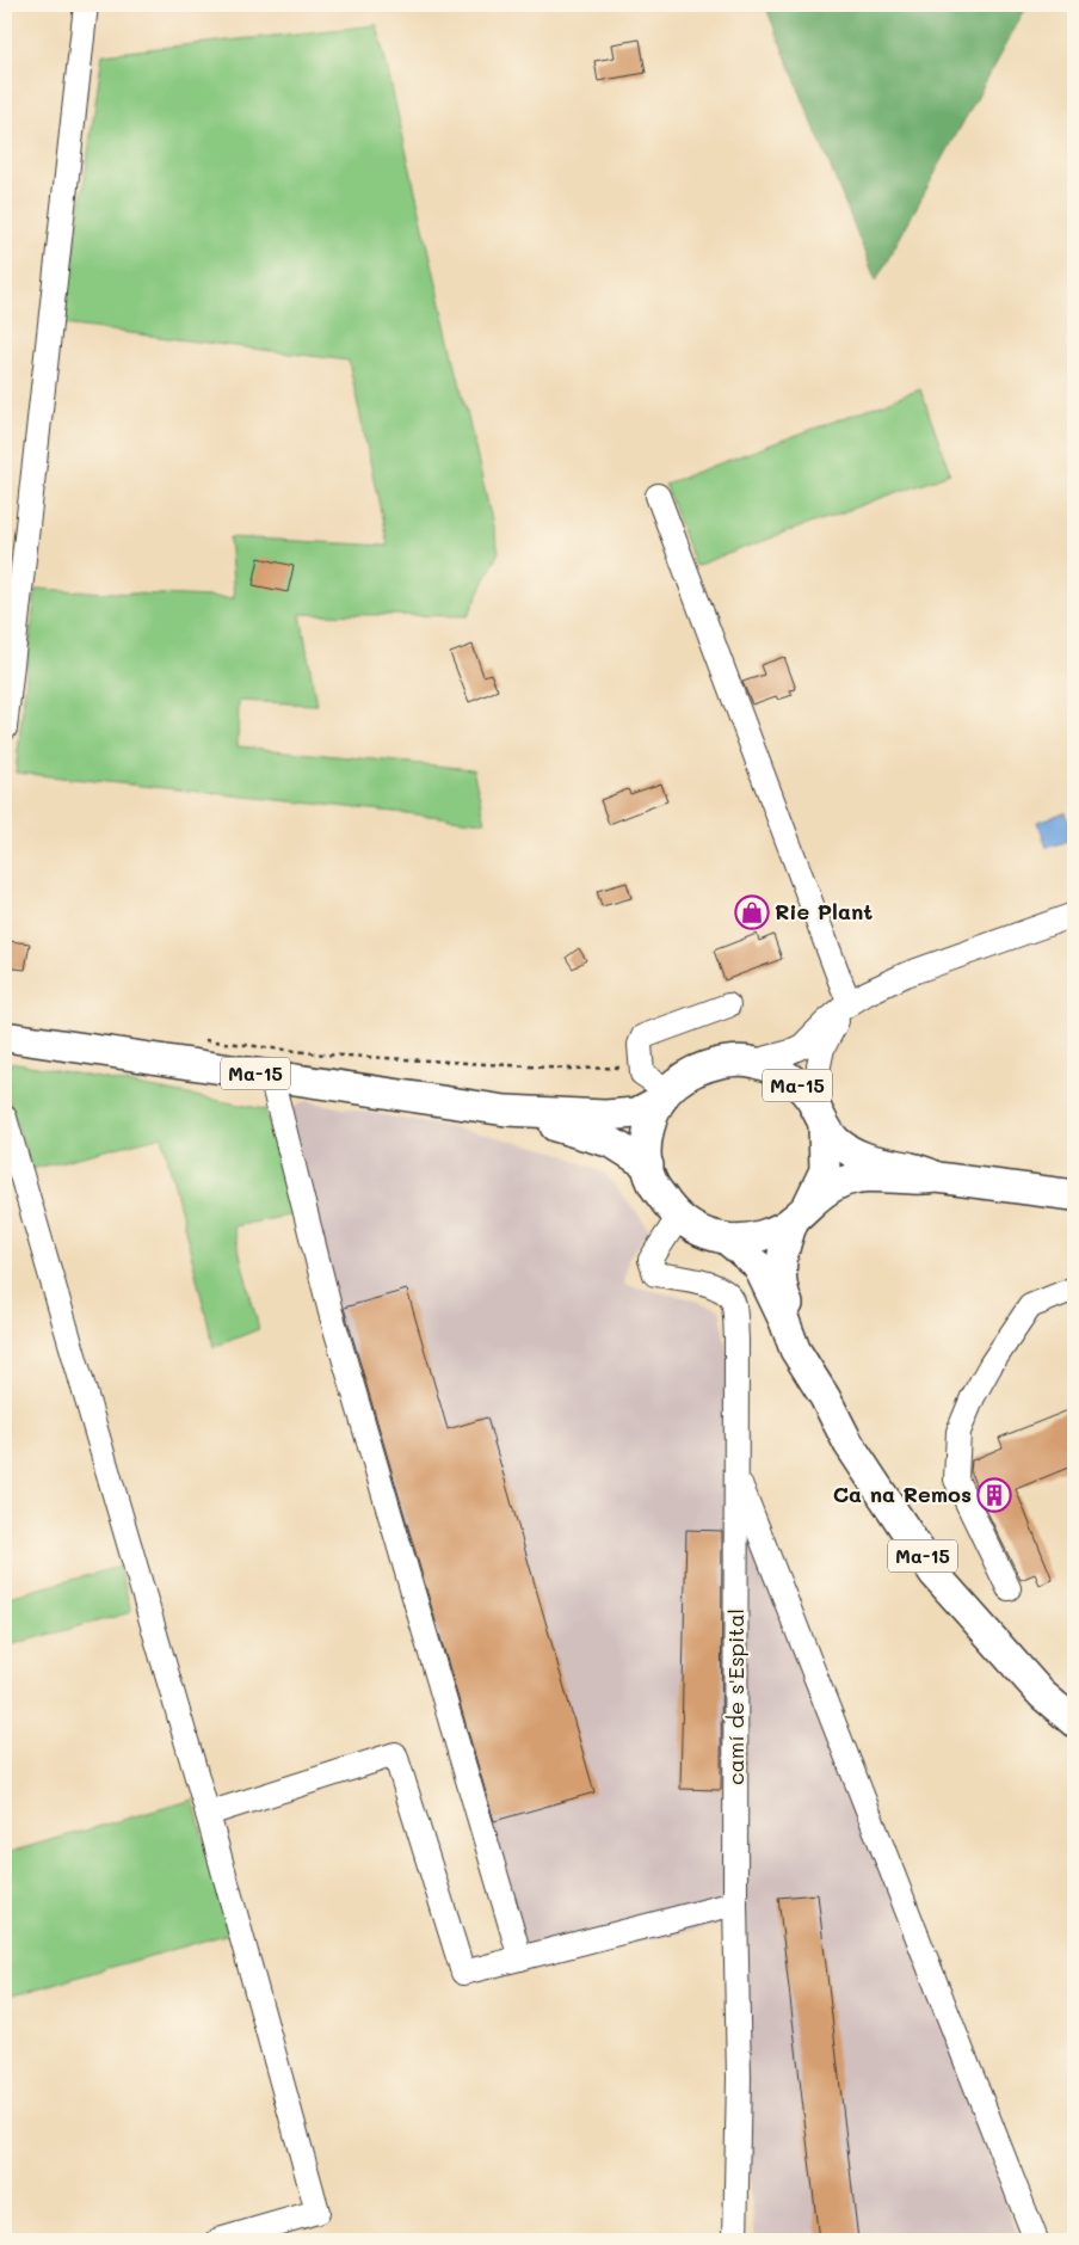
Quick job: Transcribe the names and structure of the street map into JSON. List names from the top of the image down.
{
  "streets": {
    "main road": ["Ma-15"],
    "street": ["camí de s'Espital"]
  },
  "crossings": [
    ["Ma-15", "camí de s'Espital"]
  ],
  "places": {
    "shop": ["Rie Plant"],
    "building": ["Ca na Remos"]
  }
}
